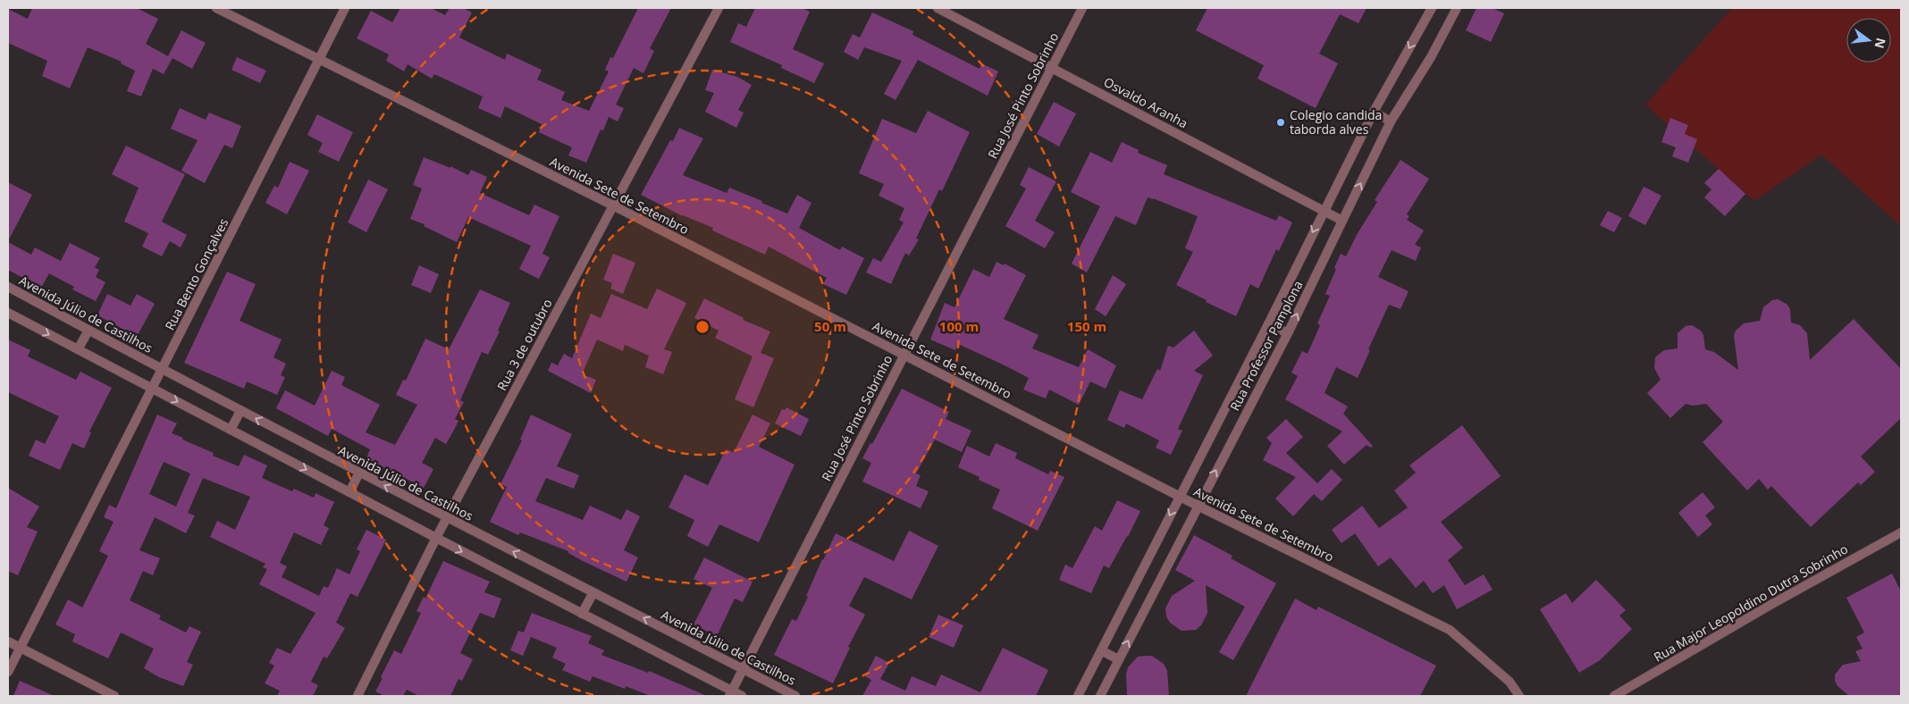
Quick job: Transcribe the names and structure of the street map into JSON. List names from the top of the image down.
{
  "streets": {
    "street": [
      "Rua José Pinto Sobrinho",
      "Osvaldo Aranha",
      "Avenida Sete de Setembro",
      "Rua Bento Gonçalves",
      "Avenida Júlio de Castilhos",
      "Rua 3 de outubro",
      "Rua Professor Pamplona",
      "Rua Major Leopoldino Dutra Sobrinho"
    ]
  },
  "crossings": [
    ["Rua José Pinto Sobrinho", "Osvaldo Aranha"],
    ["Rua José Pinto Sobrinho", "Avenida Sete de Setembro"],
    ["Rua José Pinto Sobrinho", "Avenida Júlio de Castilhos"],
    ["Osvaldo Aranha", "Rua Professor Pamplona"],
    ["Avenida Sete de Setembro", "Rua Bento Gonçalves"],
    ["Avenida Sete de Setembro", "Rua 3 de outubro"],
    ["Avenida Sete de Setembro", "Rua Professor Pamplona"],
    ["Rua Bento Gonçalves", "Avenida Júlio de Castilhos"],
    ["Avenida Júlio de Castilhos", "Rua 3 de outubro"]
  ],
  "places": ["Colegio candida taborda alves"],
  "north": "right",
  "rings": ["50 m", "100 m", "150 m"]
}
